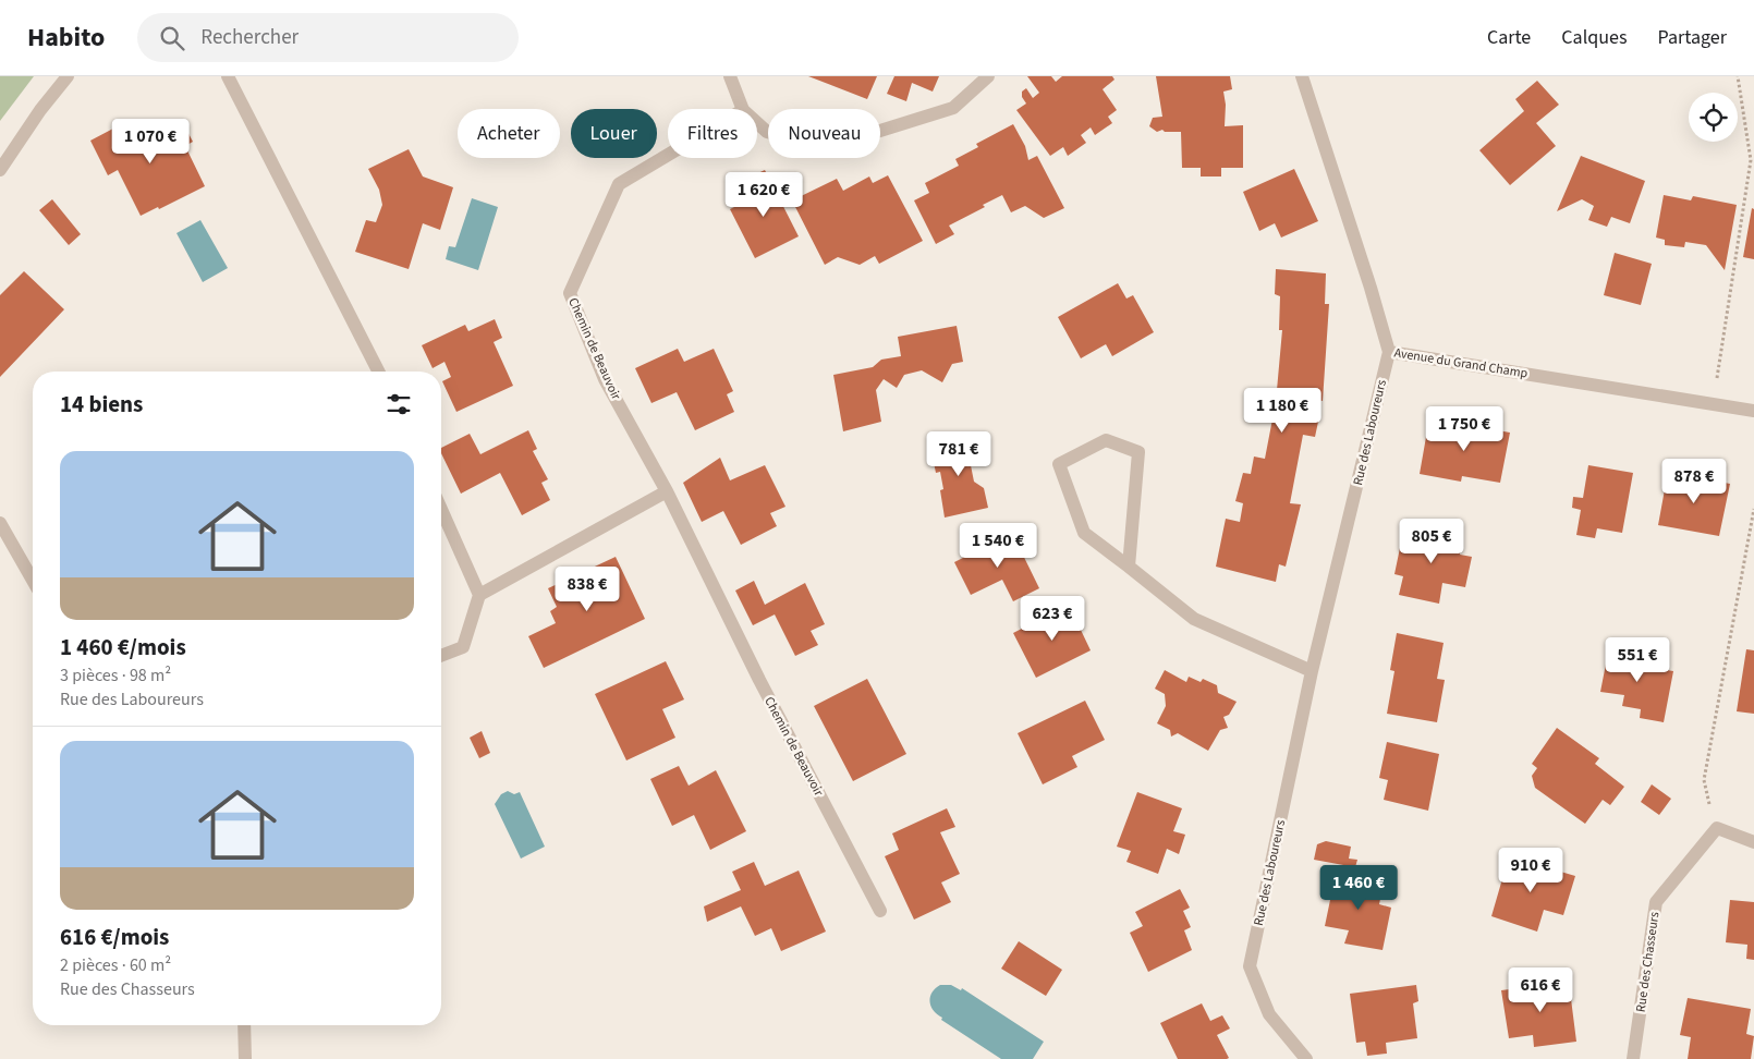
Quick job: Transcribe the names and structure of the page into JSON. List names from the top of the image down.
{
  "streets": {
    "street": [
      "Chemin de Beauvoir",
      "Avenue du Grand Champ",
      "Rue des Laboureurs",
      "Rue des Chasseurs"
    ]
  },
  "crossings": [
    ["Avenue du Grand Champ", "Rue des Laboureurs"]
  ],
  "page": {
    "header": "Habito",
    "search": "Rechercher",
    "nav": ["Carte", "Calques", "Partager"],
    "chip": [
      "Acheter",
      "Louer",
      "Filtres",
      "Nouveau"
    ],
    "price": [
      "1 070 €",
      "1 620 €",
      "1 180 €",
      "1 750 €",
      "781 €",
      "878 €",
      "805 €",
      "1 540 €",
      "838 €",
      "623 €",
      "551 €",
      "910 €",
      "1 460 €",
      "616 €"
    ],
    "heading": "14 biens",
    "list": [
      {
        "name": "1 460 €/mois",
        "note": "3 pièces · 98 m² · Rue des Laboureurs"
      },
      {
        "name": "616 €/mois",
        "note": "2 pièces · 60 m² · Rue des Chasseurs"
      }
    ]
  }
}
